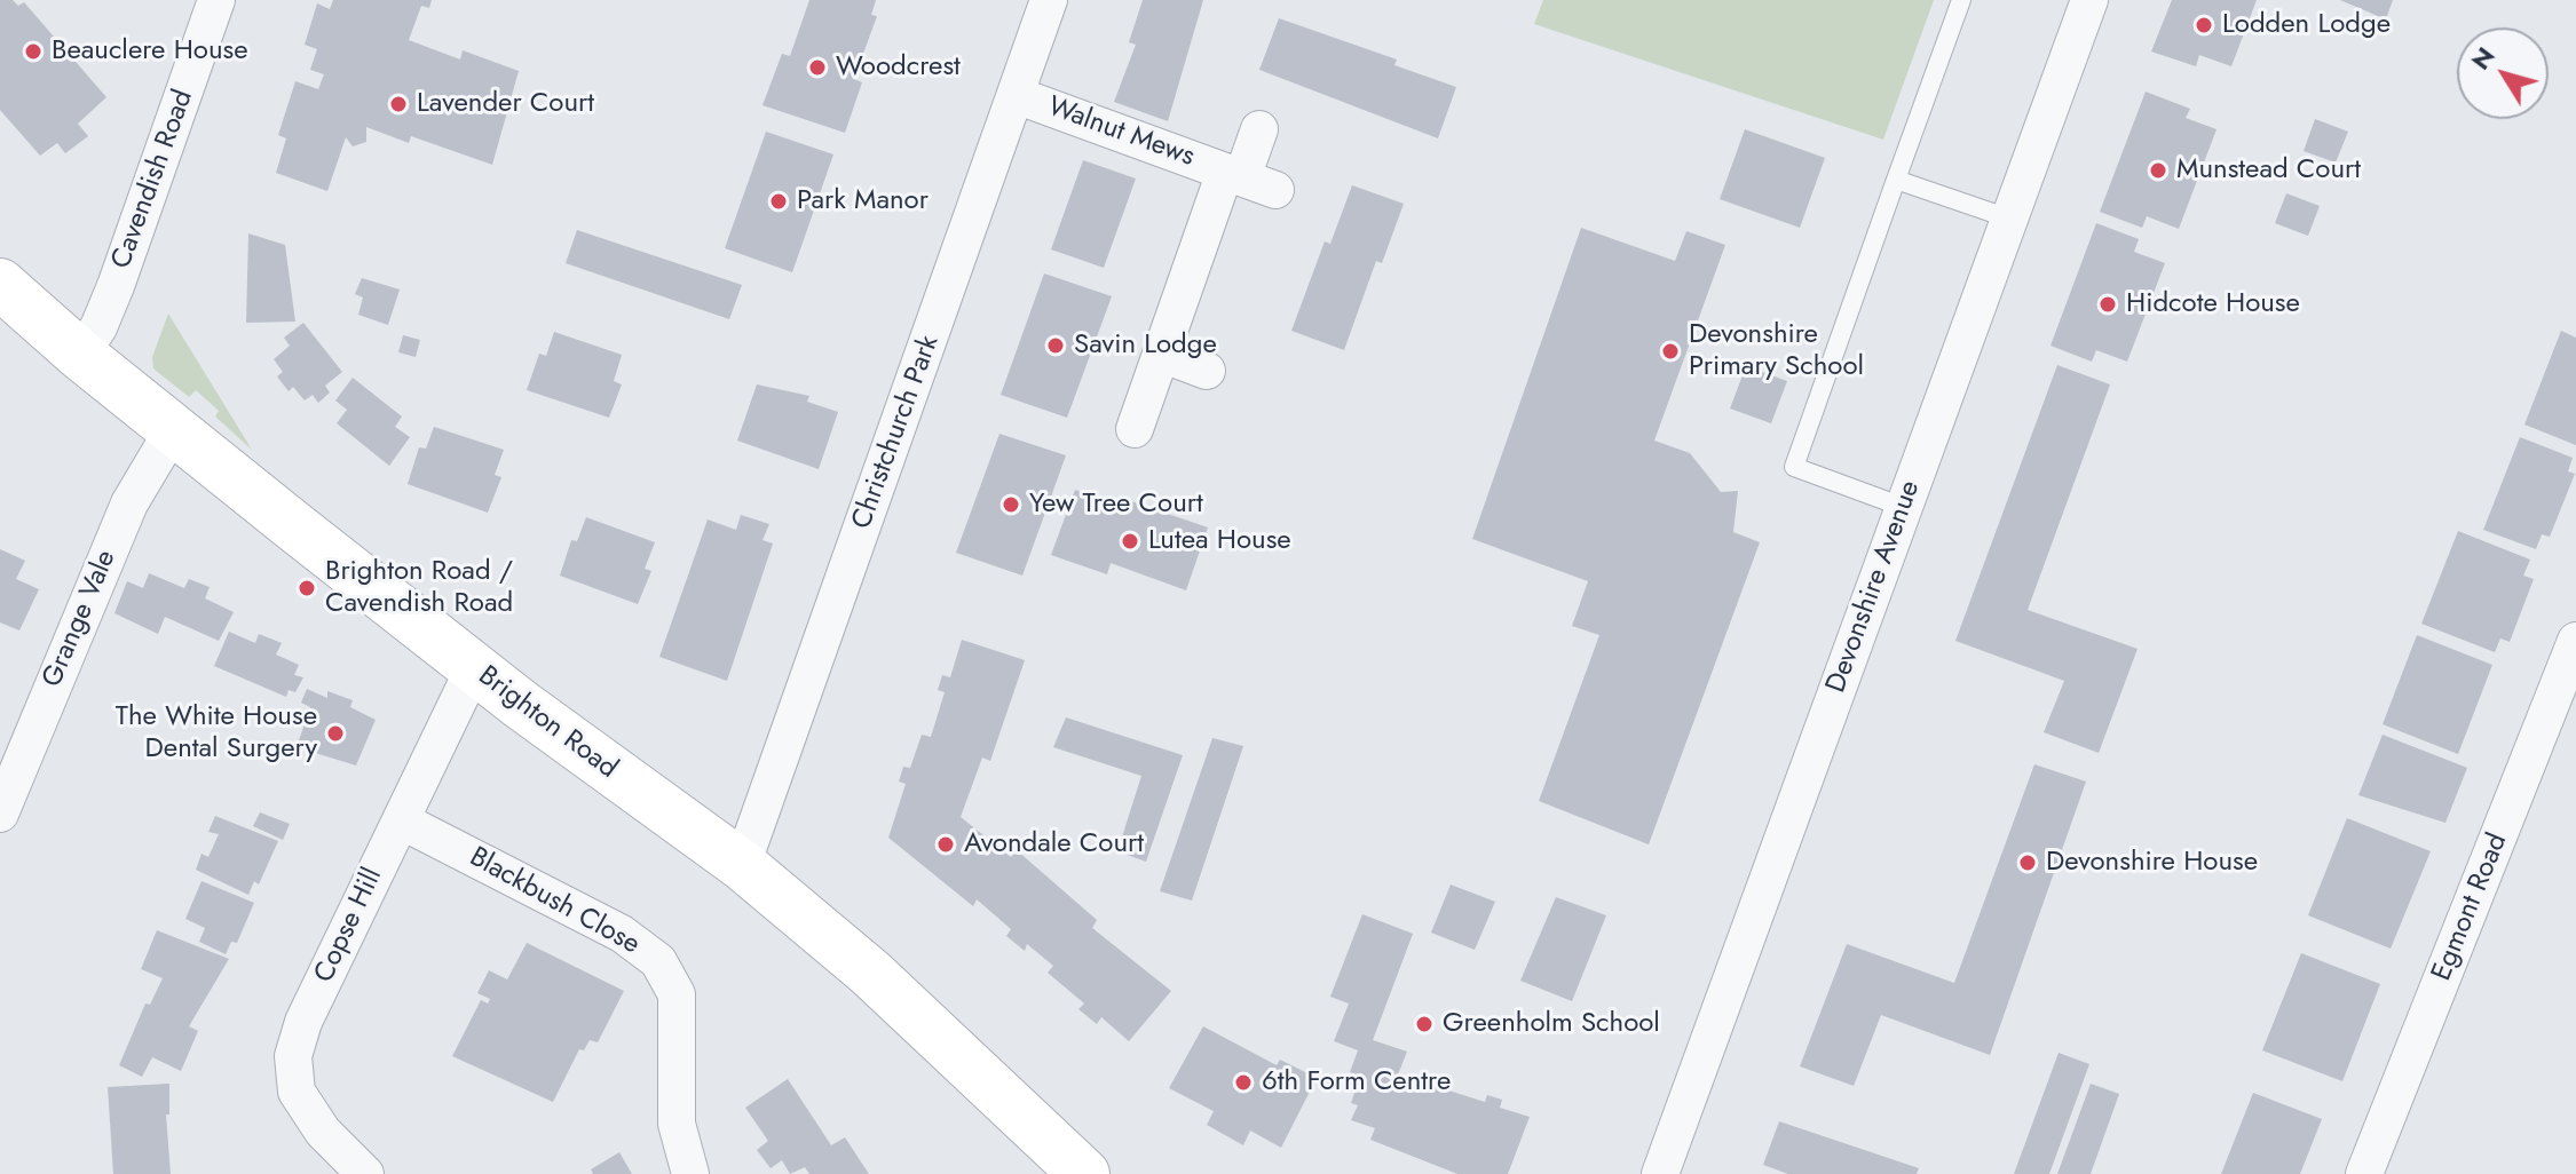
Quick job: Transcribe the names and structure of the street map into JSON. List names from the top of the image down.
{
  "streets": {
    "main road": ["Brighton Road"],
    "street": [
      "Walnut Mews",
      "Cavendish Road",
      "Christchurch Park",
      "Devonshire Avenue",
      "Grange Vale",
      "Blackbush Close",
      "Egmont Road",
      "Copse Hill"
    ]
  },
  "crossings": [
    ["Walnut Mews", "Christchurch Park"],
    ["Cavendish Road", "Brighton Road"],
    ["Christchurch Park", "Brighton Road"],
    ["Grange Vale", "Brighton Road"],
    ["Brighton Road", "Copse Hill"],
    ["Blackbush Close", "Copse Hill"]
  ],
  "places": [
    "Lodden Lodge",
    "Beauclere House",
    "Woodcrest",
    "Lavender Court",
    "Munstead Court",
    "Park Manor",
    "Hidcote House",
    "Savin Lodge",
    "Devonshire Primary School",
    "Yew Tree Court",
    "Lutea House",
    "Brighton Road / Cavendish Road",
    "The White House Dental Surgery",
    "Avondale Court",
    "Devonshire House",
    "Greenholm School",
    "6th Form Centre"
  ],
  "north": "top left"
}
